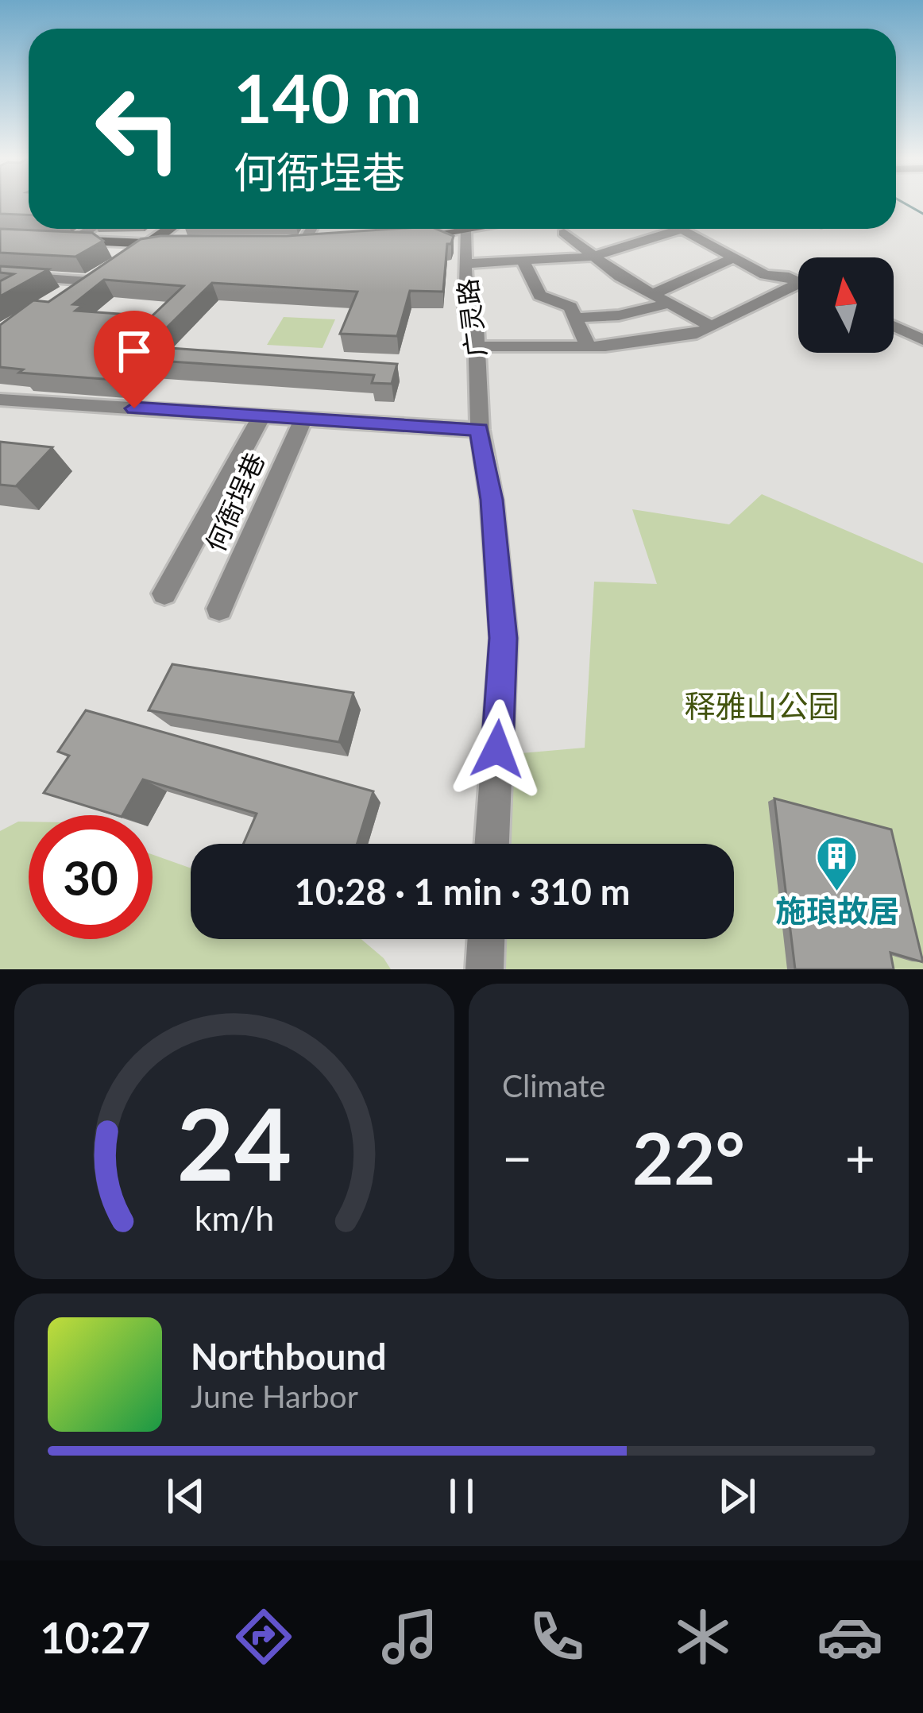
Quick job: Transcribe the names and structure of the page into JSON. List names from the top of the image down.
{
  "streets": {
    "street": ["广灵路", "何衙埕巷"]
  },
  "crossings": [
    ["广灵路", "何衙埕巷"]
  ],
  "parks": ["释雅山公园"],
  "places": {
    "building": ["施琅故居"]
  },
  "north": "top",
  "page": {
    "turn": ["140 m", "何衙埕巷"],
    "limit": "30",
    "trip": "10:28 · 1 min · 310 m",
    "tile": "Climate",
    "heat": ["−", "22°", "+"],
    "song": ["Northbound", "June Harbor"],
    "tabs": "10:27",
    "gauge": ["24", "km/h"]
  }
}
